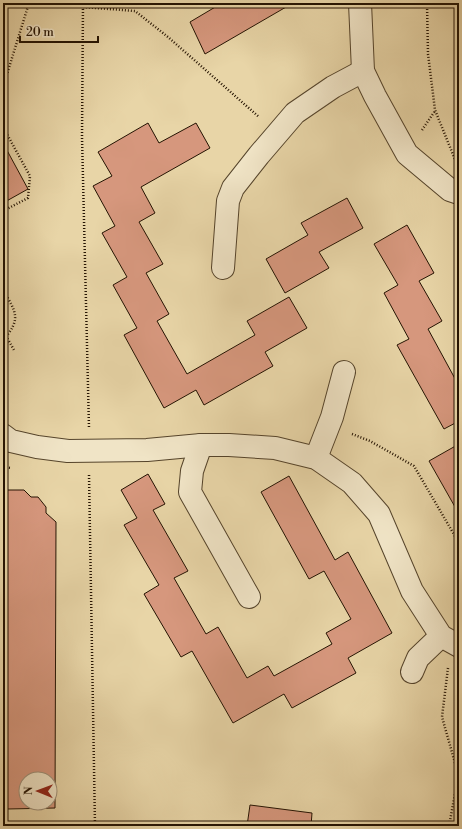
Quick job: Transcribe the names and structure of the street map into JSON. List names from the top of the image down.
{
  "scale_bar": "20 m",
  "north": "left"
}
